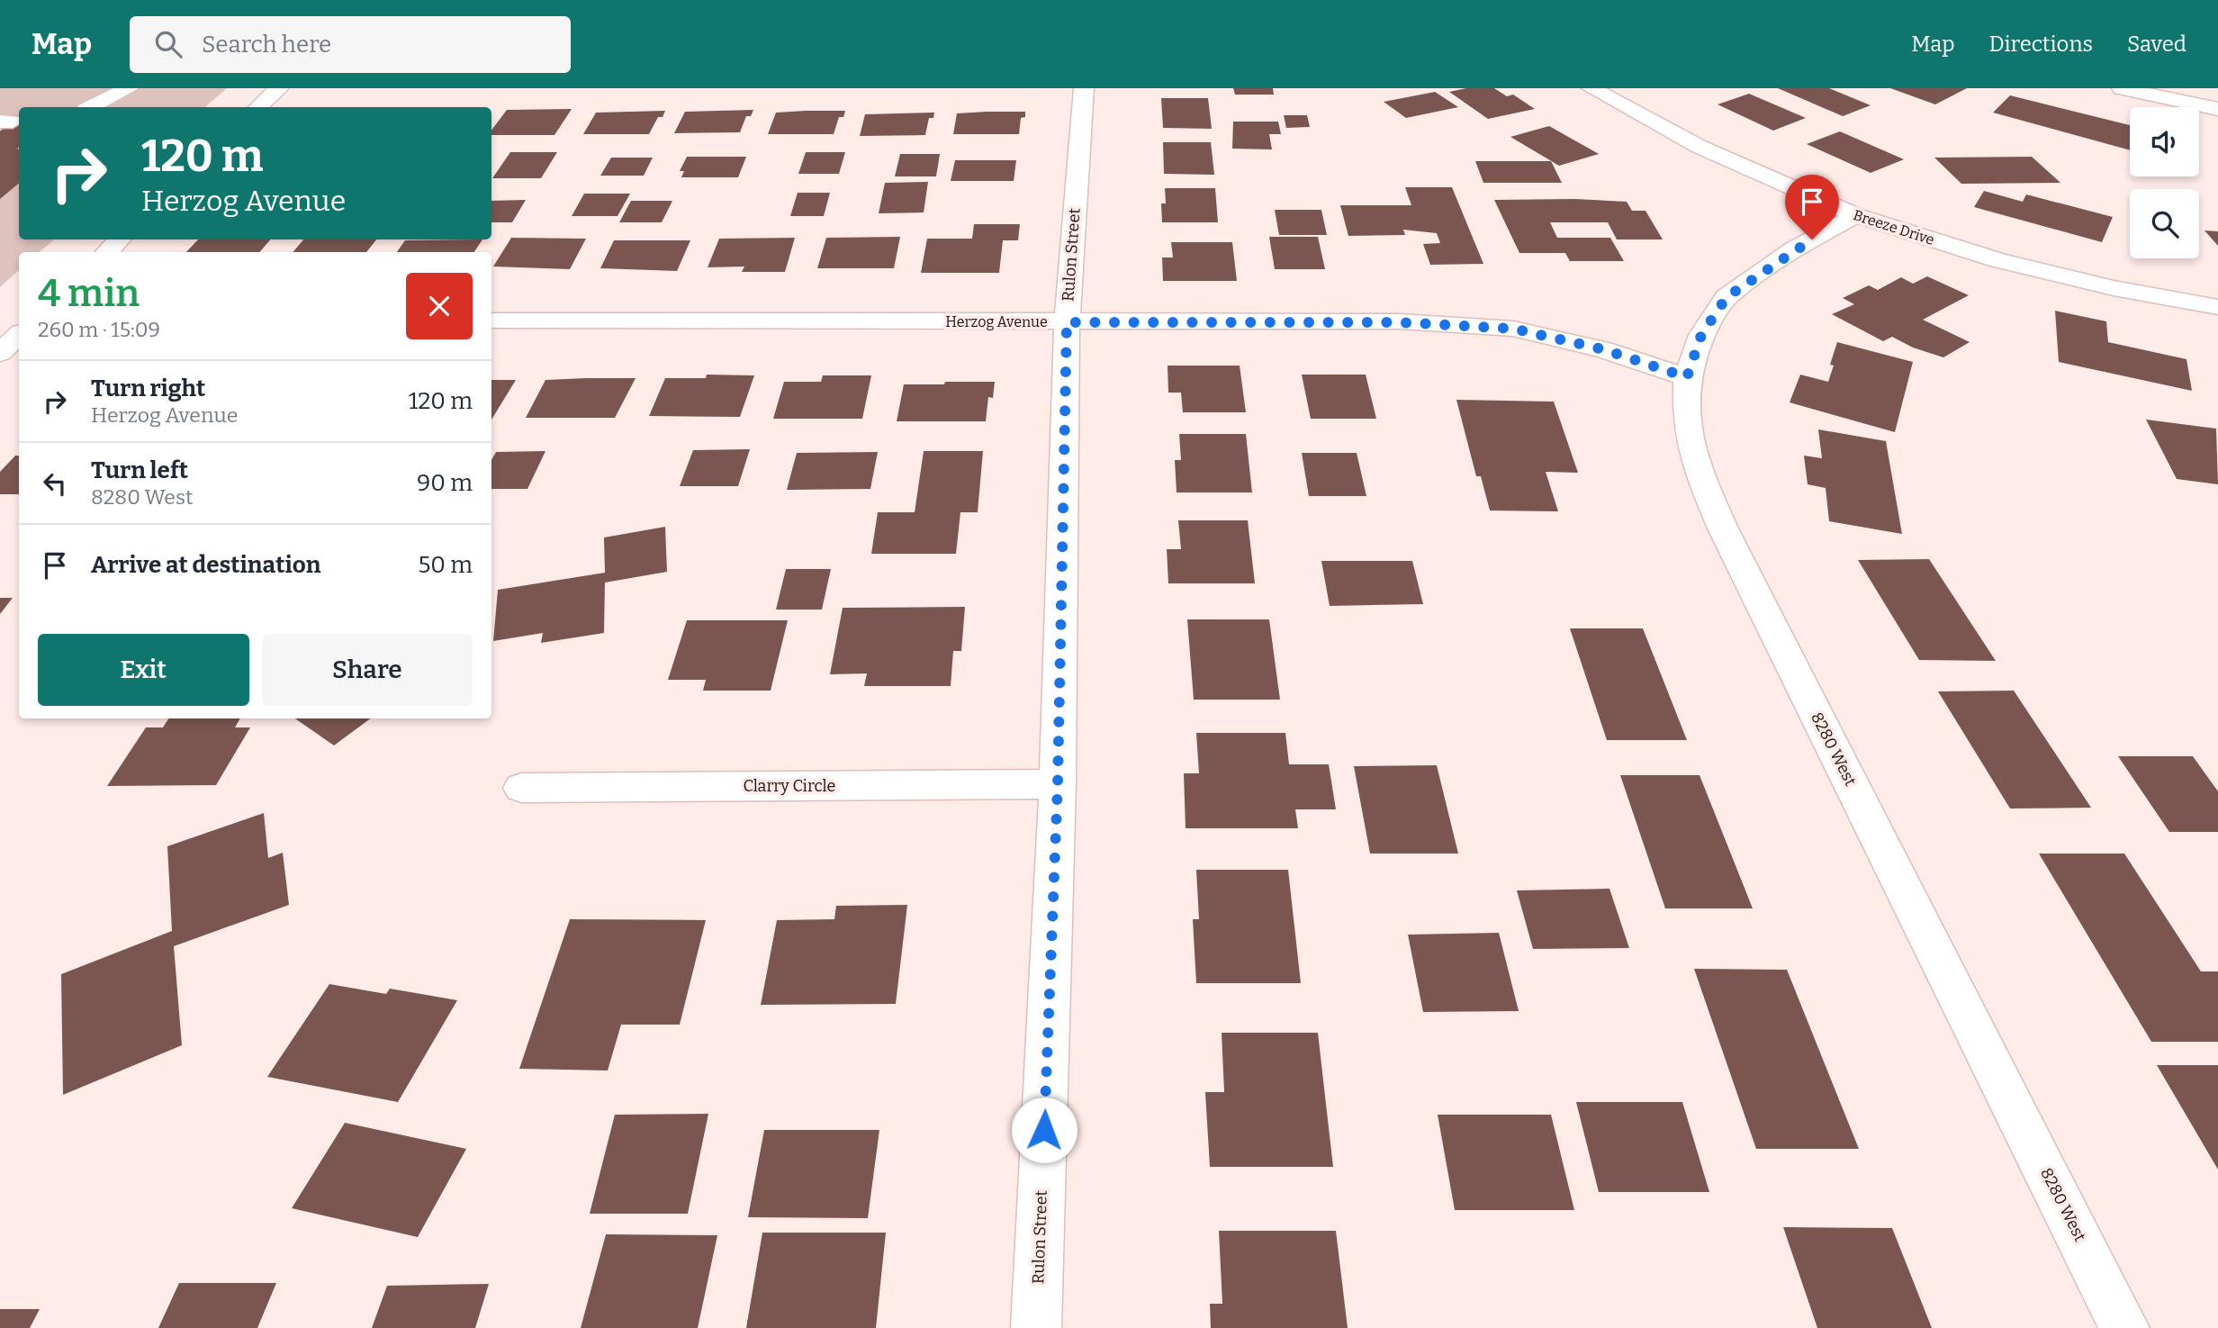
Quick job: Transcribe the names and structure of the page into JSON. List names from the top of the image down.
{
  "streets": {
    "street": [
      "Breeze Drive",
      "Rulon Street",
      "Herzog Avenue",
      "8280 West",
      "Clarry Circle"
    ]
  },
  "crossings": [
    ["Breeze Drive", "8280 West"],
    ["Rulon Street", "Herzog Avenue"],
    ["Rulon Street", "Clarry Circle"],
    ["Herzog Avenue", "8280 West"]
  ],
  "page": {
    "header": "Map",
    "search": "Search here",
    "nav": ["Map", "Directions", "Saved"],
    "turn": ["120 m", "Herzog Avenue"],
    "heading": ["4 min", "260 m · 15:09"],
    "list": [
      {
        "name": "Turn right",
        "note": "Herzog Avenue",
        "value": "120 m"
      },
      {
        "name": "Turn left",
        "note": "8280 West",
        "value": "90 m"
      },
      {
        "name": "Arrive at destination",
        "value": "50 m"
      }
    ],
    "buttons": ["Exit", "Share"]
  }
}
